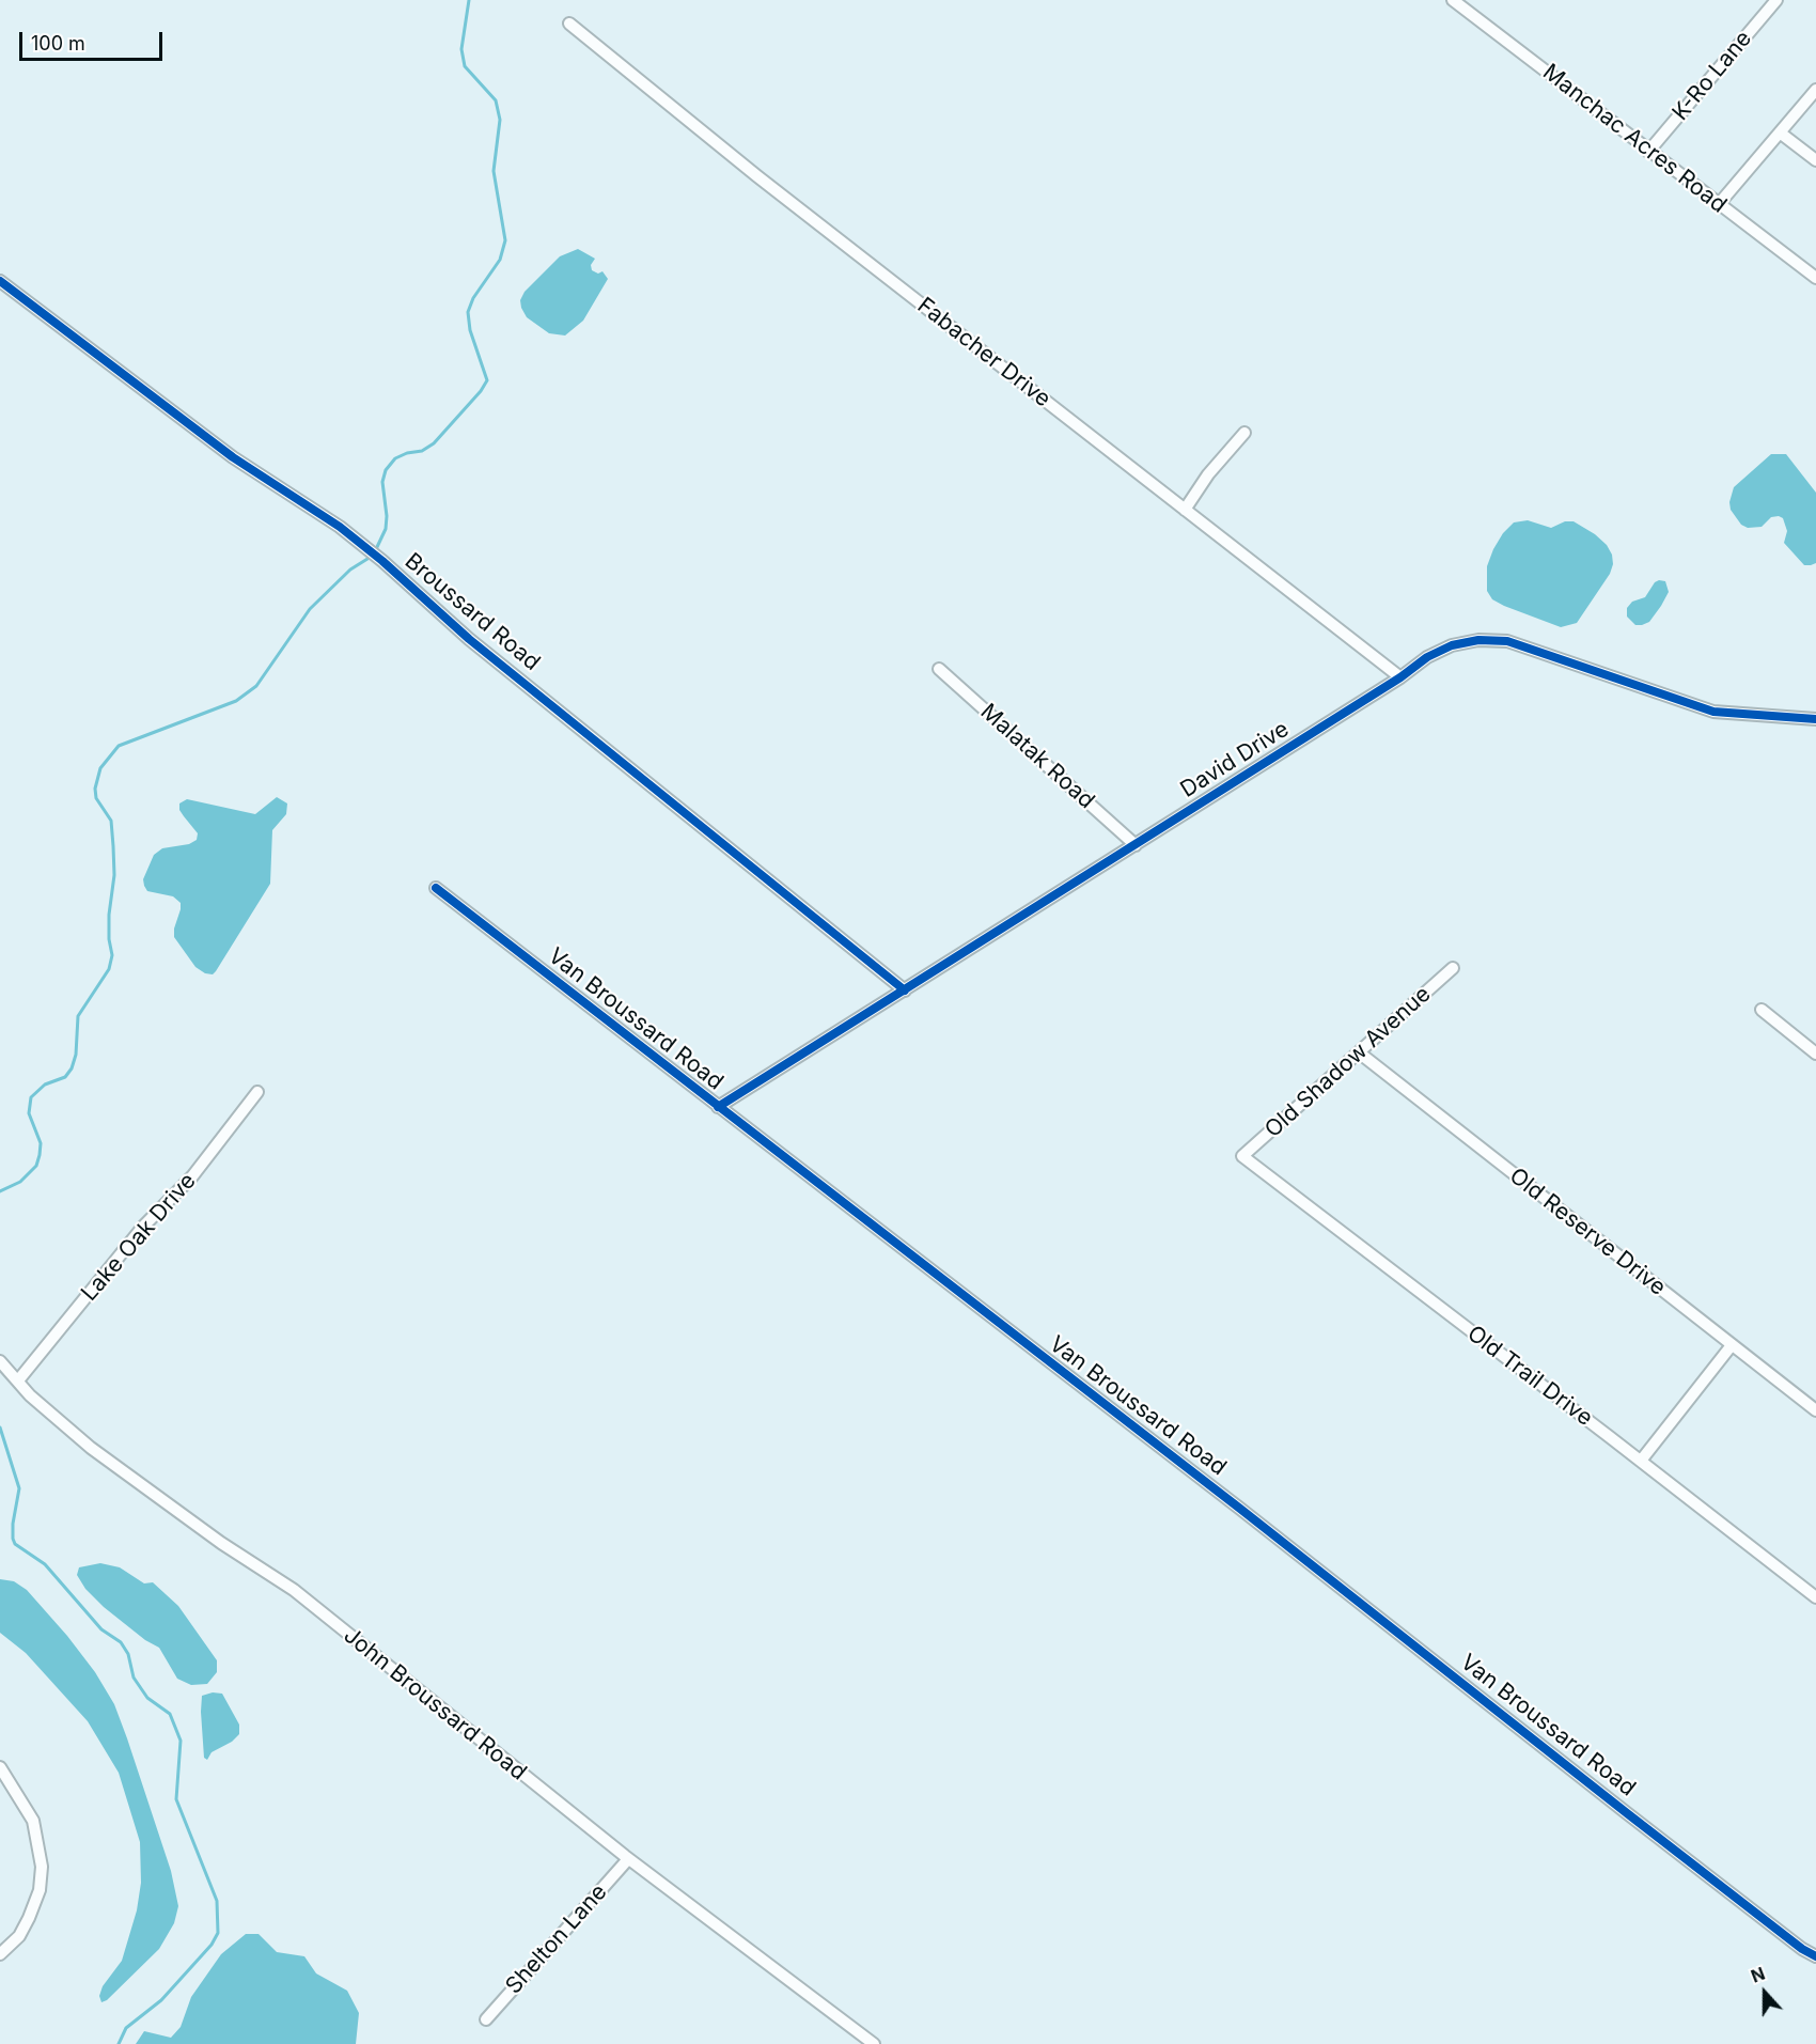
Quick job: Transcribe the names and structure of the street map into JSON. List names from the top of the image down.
{
  "streets": {
    "street": [
      "K-Ro Lane",
      "Manchac Acres Road",
      "Fabacher Drive",
      "Broussard Road",
      "Malatak Road",
      "David Drive",
      "Van Broussard Road",
      "Old Shadow Avenue",
      "Old Reserve Drive",
      "Lake Oak Drive",
      "Old Trail Drive",
      "John Broussard Road",
      "Shelton Lane"
    ]
  },
  "crossings": [
    ["K-Ro Lane", "Manchac Acres Road"],
    ["Fabacher Drive", "David Drive"],
    ["Broussard Road", "David Drive"],
    ["Malatak Road", "David Drive"],
    ["David Drive", "Van Broussard Road"],
    ["Old Shadow Avenue", "Old Reserve Drive"],
    ["Old Shadow Avenue", "Old Trail Drive"],
    ["Lake Oak Drive", "John Broussard Road"],
    ["John Broussard Road", "Shelton Lane"]
  ],
  "scale_bar": "100 m",
  "north": "top"
}
